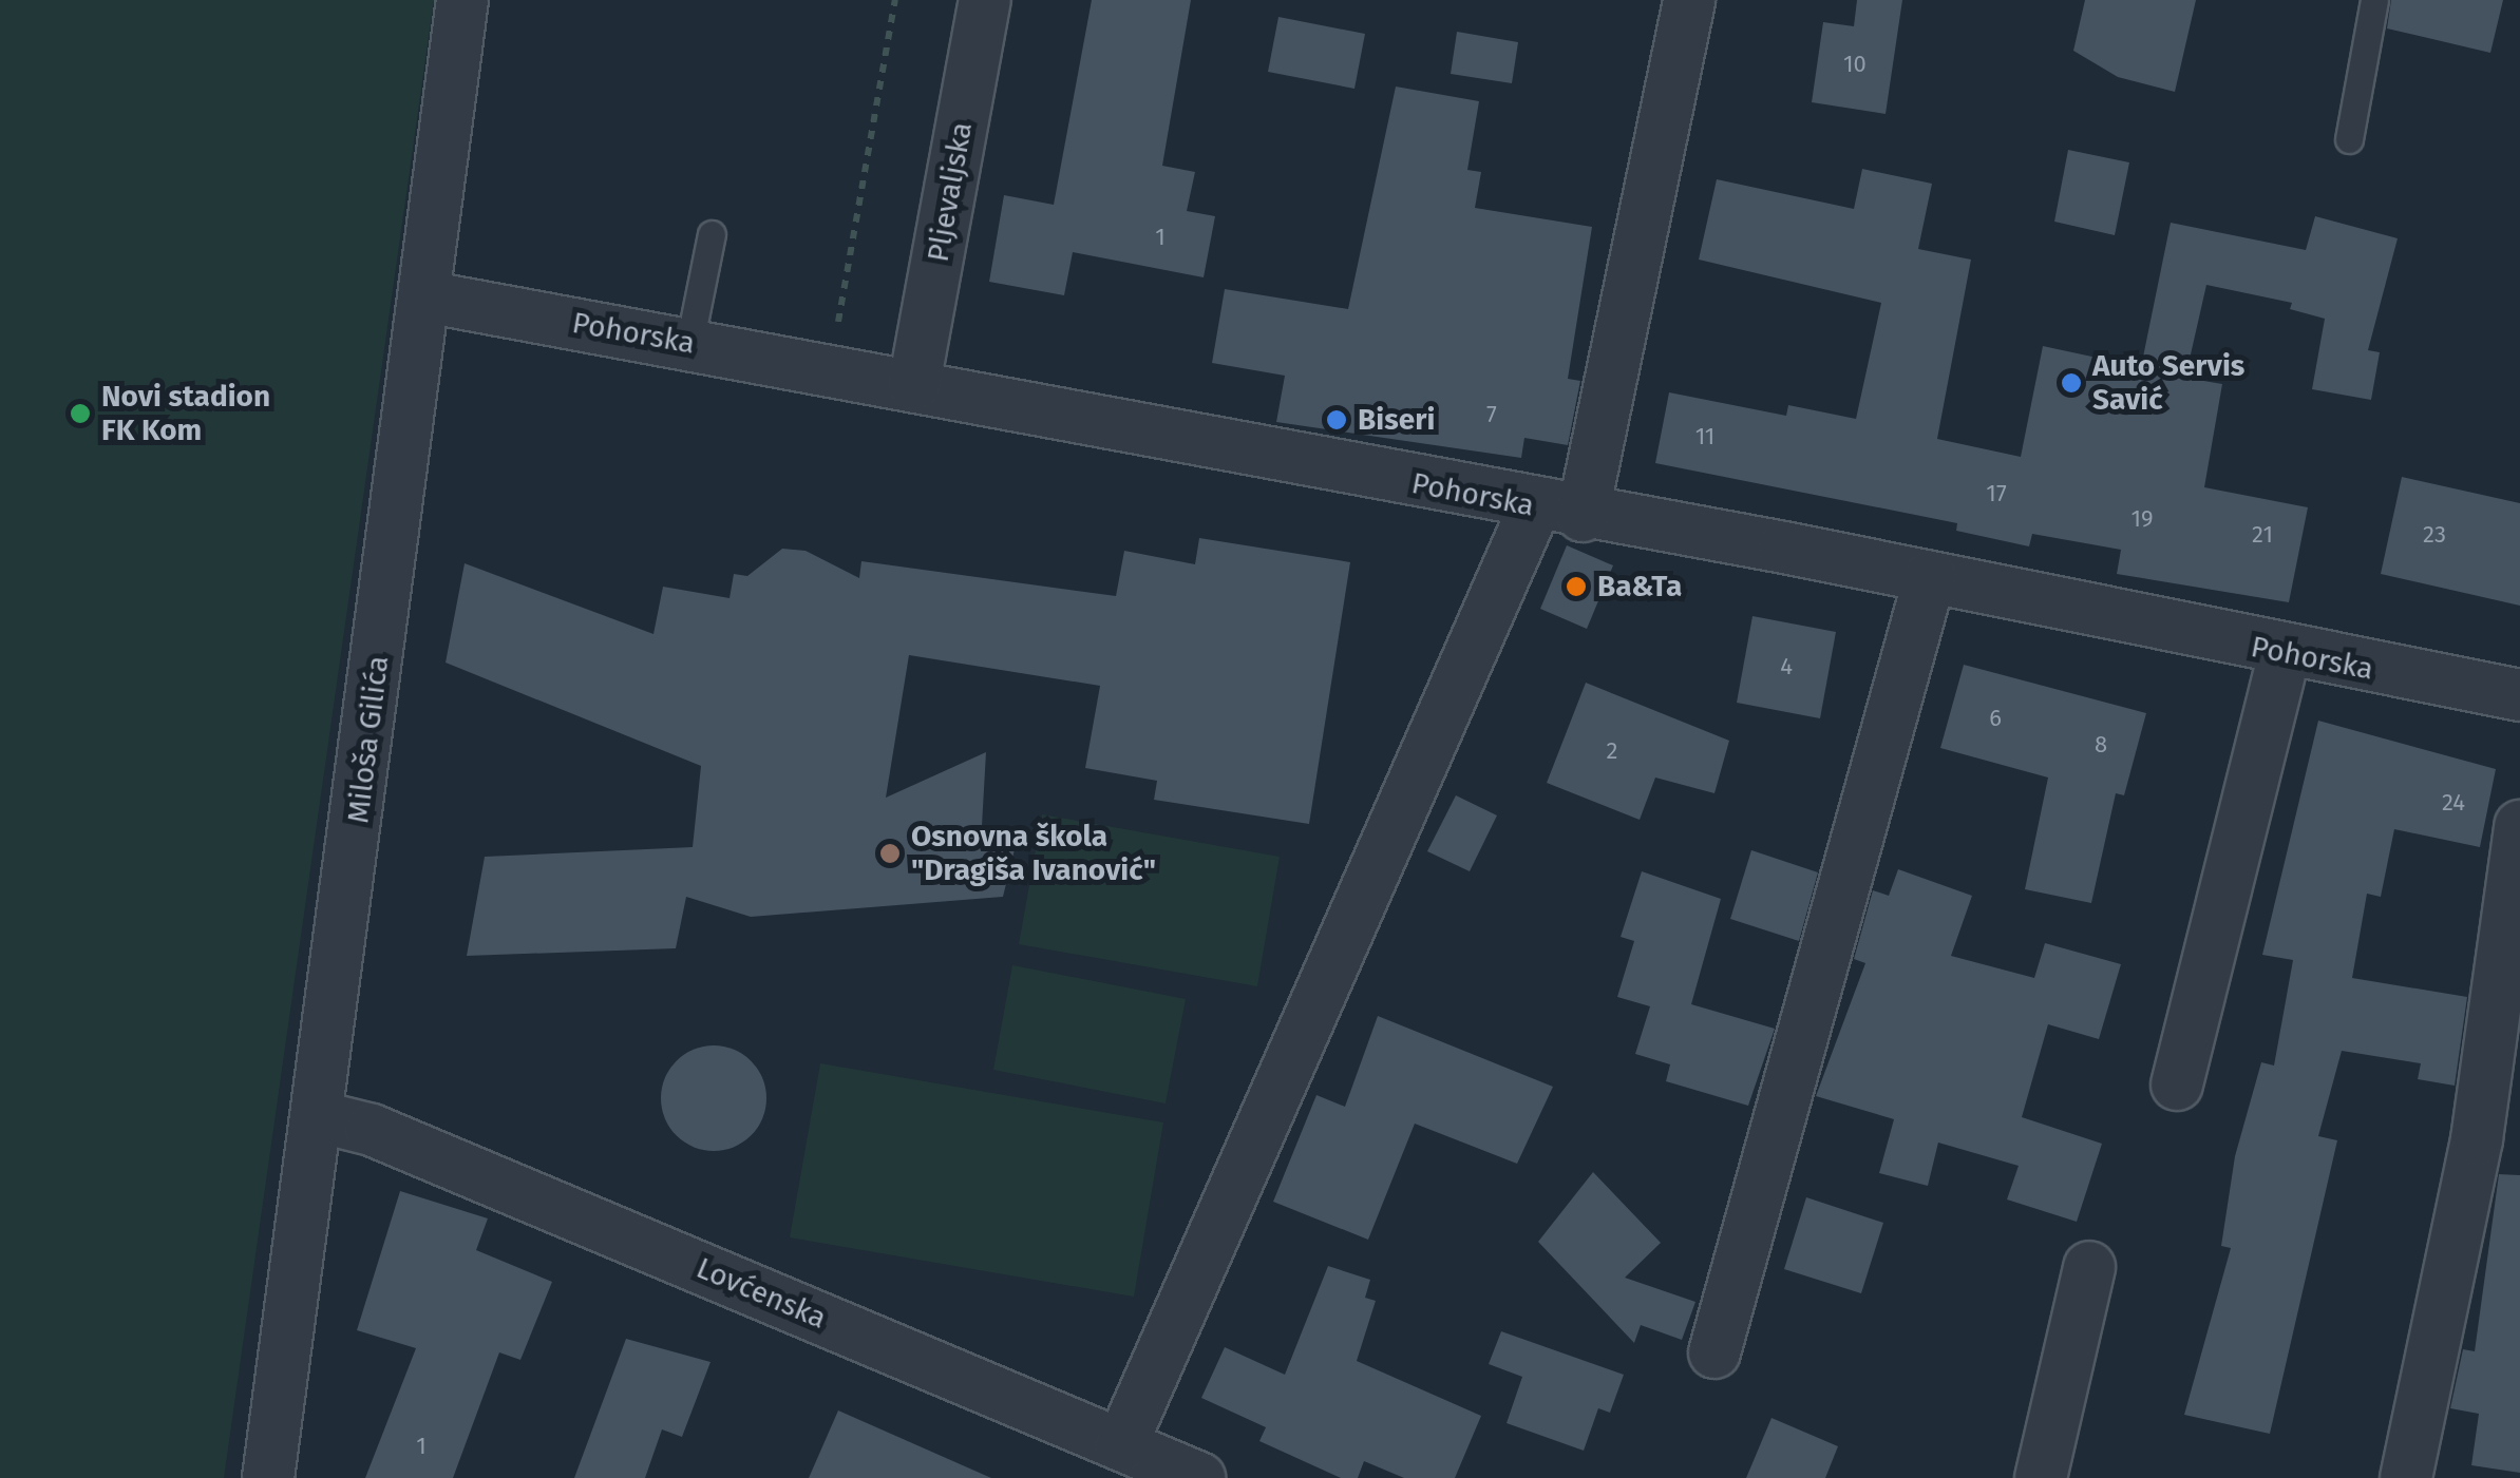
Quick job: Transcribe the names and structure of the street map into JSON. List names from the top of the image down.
{
  "streets": {
    "street": [
      "Pljevaljska",
      "Pohorska",
      "Miloša Gilića",
      "Lovćenska"
    ]
  },
  "crossings": [
    ["Pljevaljska", "Pohorska"],
    ["Pohorska", "Miloša Gilića"],
    ["Miloša Gilića", "Lovćenska"]
  ],
  "places": [
    "Auto Servis Savić",
    "Novi stadion FK Kom",
    "Biseri",
    "Ba&Ta",
    "Osnovna škola \"Dragiša Ivanović\""
  ],
  "house_numbers": [
    "10",
    "1",
    "7",
    "11",
    "17",
    "19",
    "21",
    "23",
    "4",
    "6",
    "8",
    "2",
    "24",
    "1"
  ]
}
